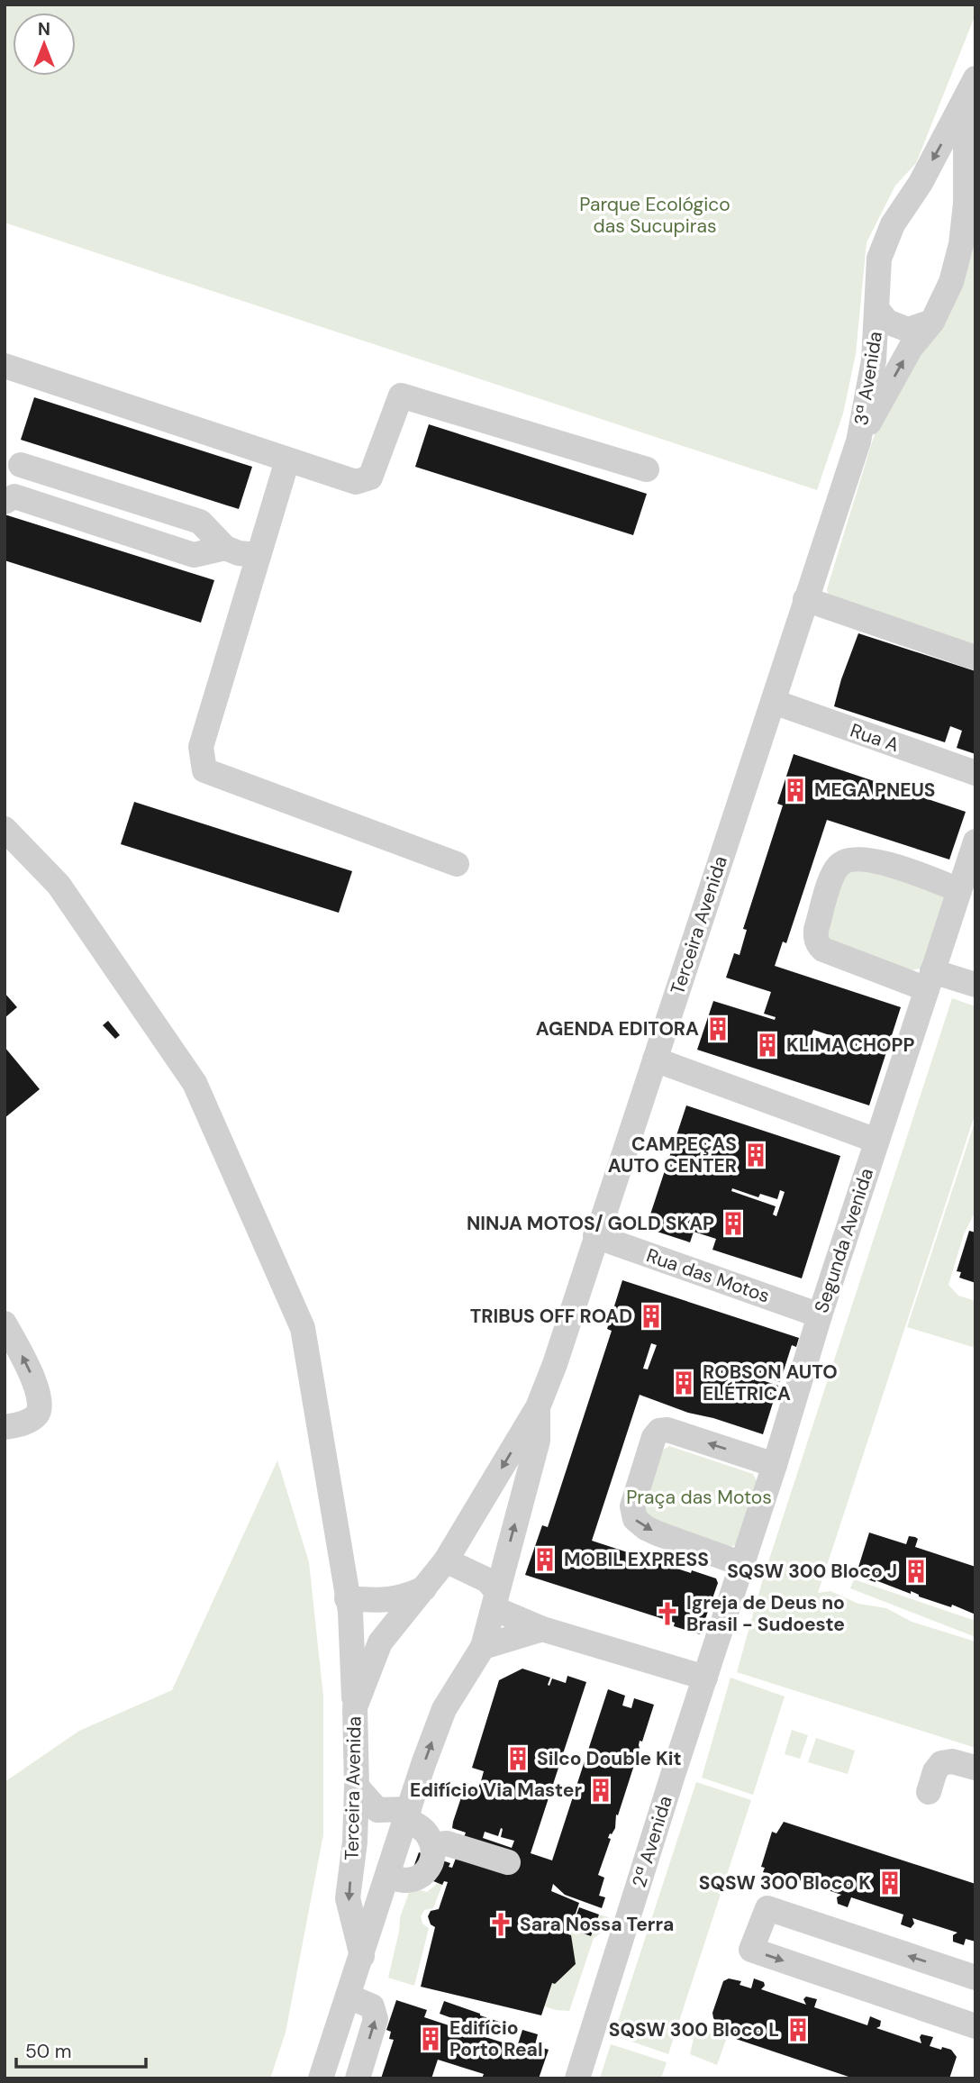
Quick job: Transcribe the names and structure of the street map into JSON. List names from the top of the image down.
{
  "streets": {
    "street": [
      "3ª Avenida",
      "Rua A",
      "Terceira Avenida",
      "Segunda Avenida",
      "Rua das Motos",
      "2ª Avenida"
    ]
  },
  "crossings": [
    ["3ª Avenida", "Terceira Avenida"],
    ["Rua A", "Terceira Avenida"],
    ["Terceira Avenida", "Rua das Motos"],
    ["Segunda Avenida", "Rua das Motos"],
    ["Segunda Avenida", "2ª Avenida"]
  ],
  "parks": ["Parque Ecológico das Sucupiras", "Praça das Motos"],
  "places": {
    "building": [
      "MEGA PNEUS",
      "AGENDA EDITORA",
      "KLIMA CHOPP",
      "CAMPEÇAS AUTO CENTER",
      "NINJA MOTOS/ GOLD SKAP",
      "TRIBUS OFF ROAD",
      "ROBSON AUTO ELÉTRICA",
      "MOBIL EXPRESS",
      "SQSW 300 Bloco J",
      "Silco Double Kit",
      "Edifício Via Master",
      "SQSW 300 Bloco K",
      "SQSW 300 Bloco L",
      "Edifício Porto Real"
    ],
    "church": ["Igreja de Deus no Brasil - Sudoeste", "Sara Nossa Terra"]
  },
  "scale_bar": "50 m",
  "north": "top"
}
